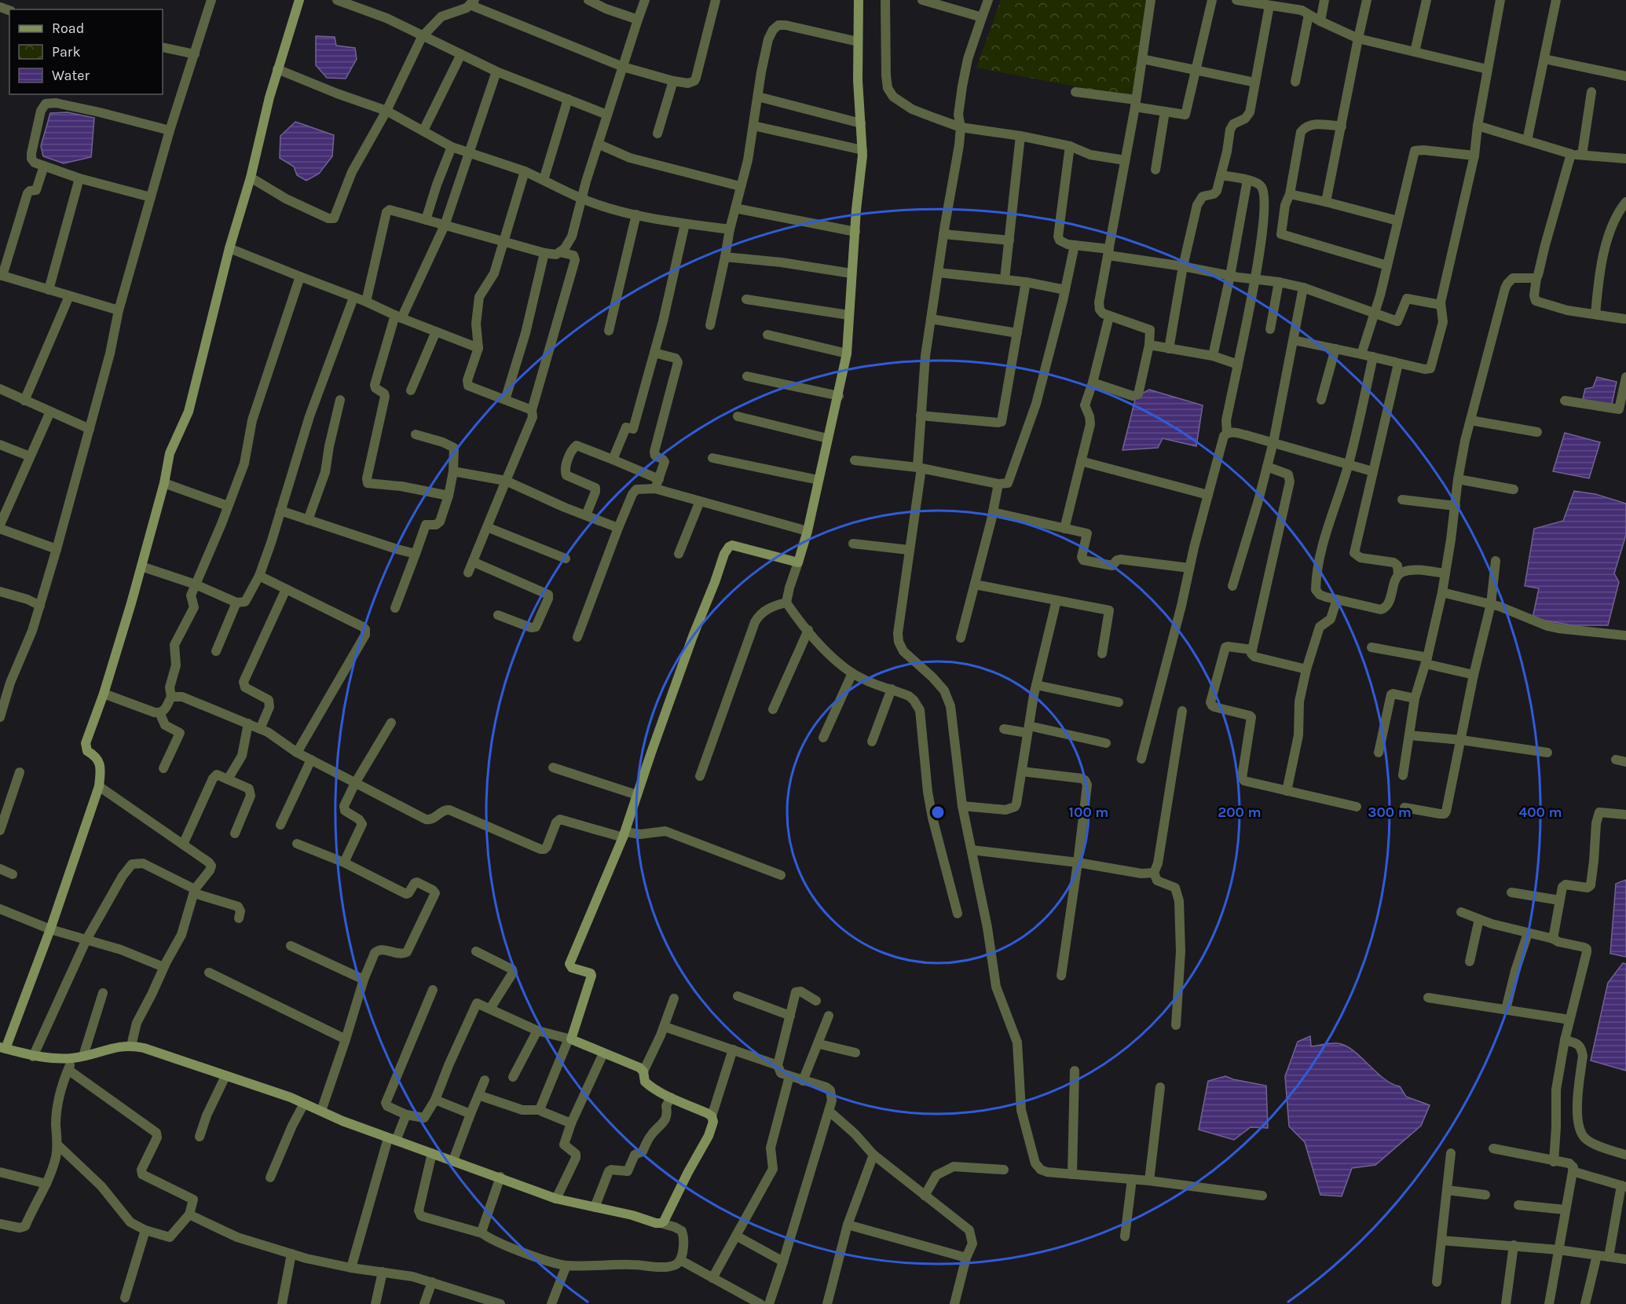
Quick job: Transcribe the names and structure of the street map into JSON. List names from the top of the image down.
{
  "legend": ["Road", "Park", "Water"],
  "rings": [
    "100 m",
    "200 m",
    "300 m",
    "400 m"
  ]
}
